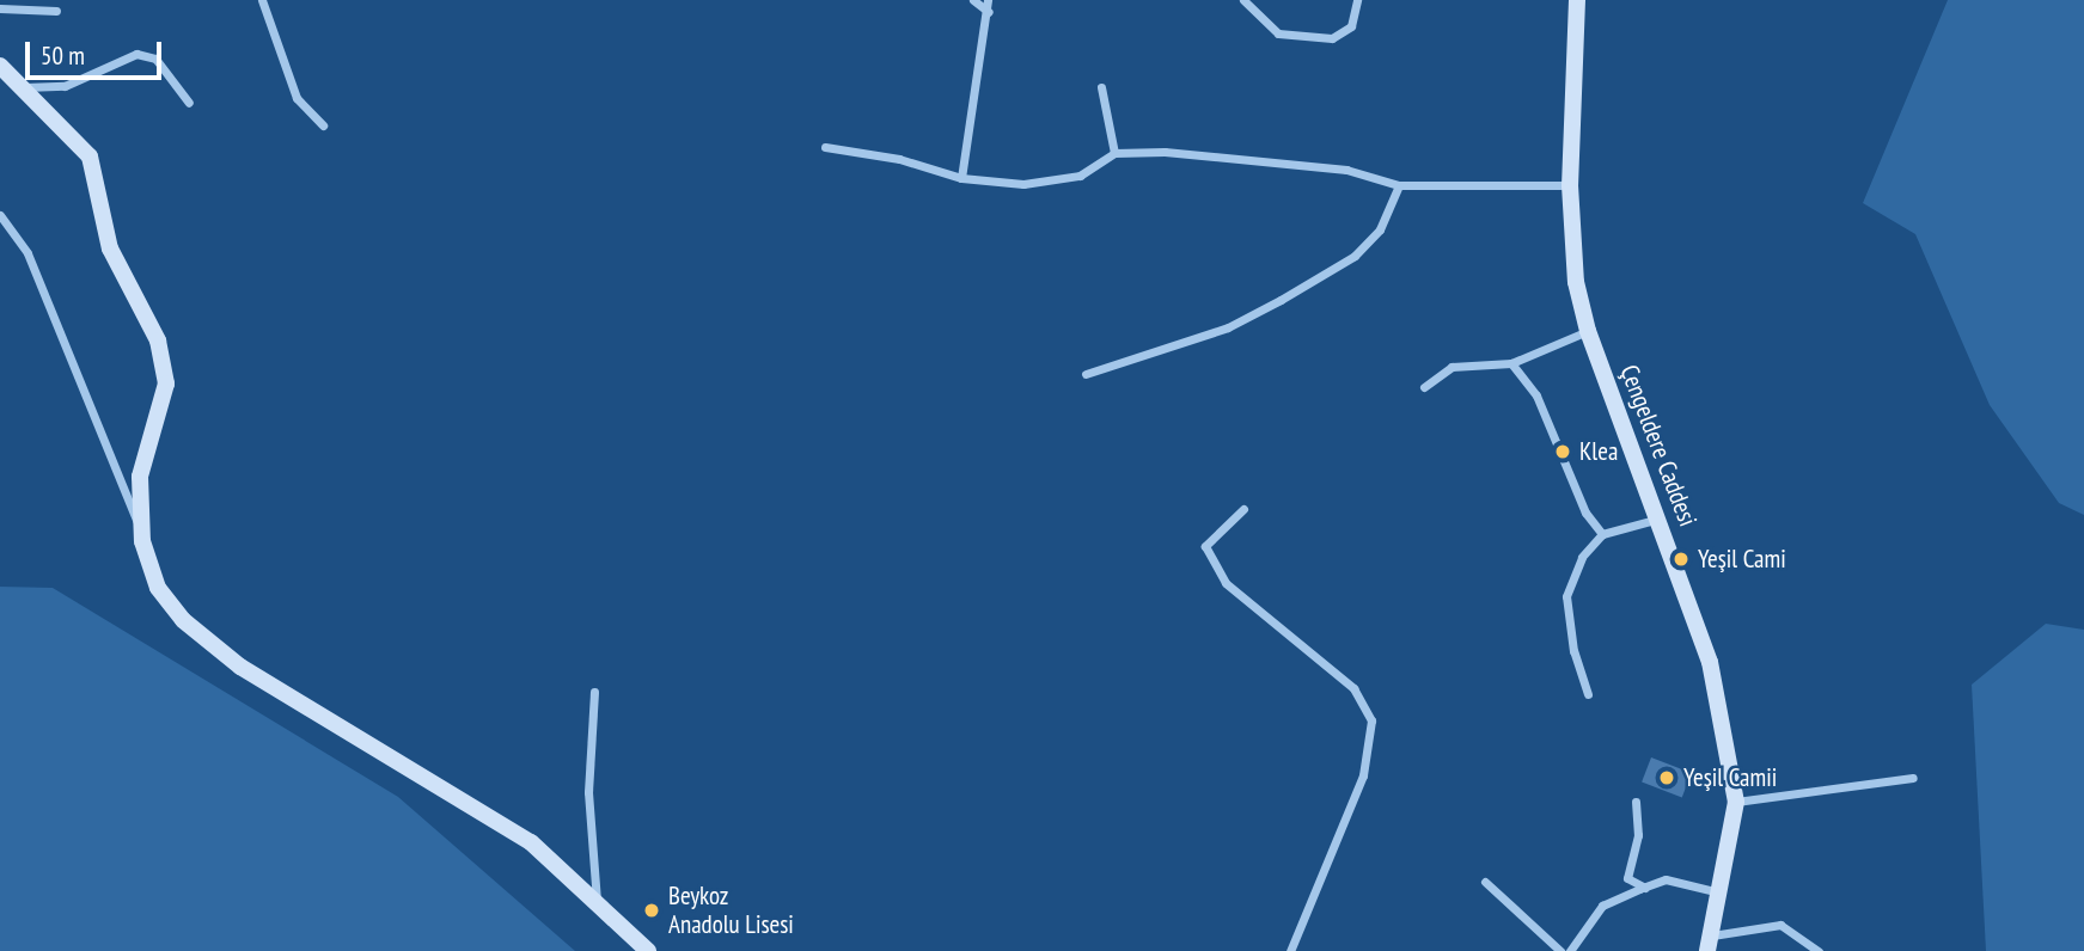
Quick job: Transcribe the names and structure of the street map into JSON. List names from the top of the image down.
{
  "streets": {
    "street": ["Çengeldere Caddesi"]
  },
  "places": [
    "Klea",
    "Yeşil Cami",
    "Yeşil Camii",
    "Beykoz Anadolu Lisesi"
  ],
  "scale_bar": "50 m"
}
